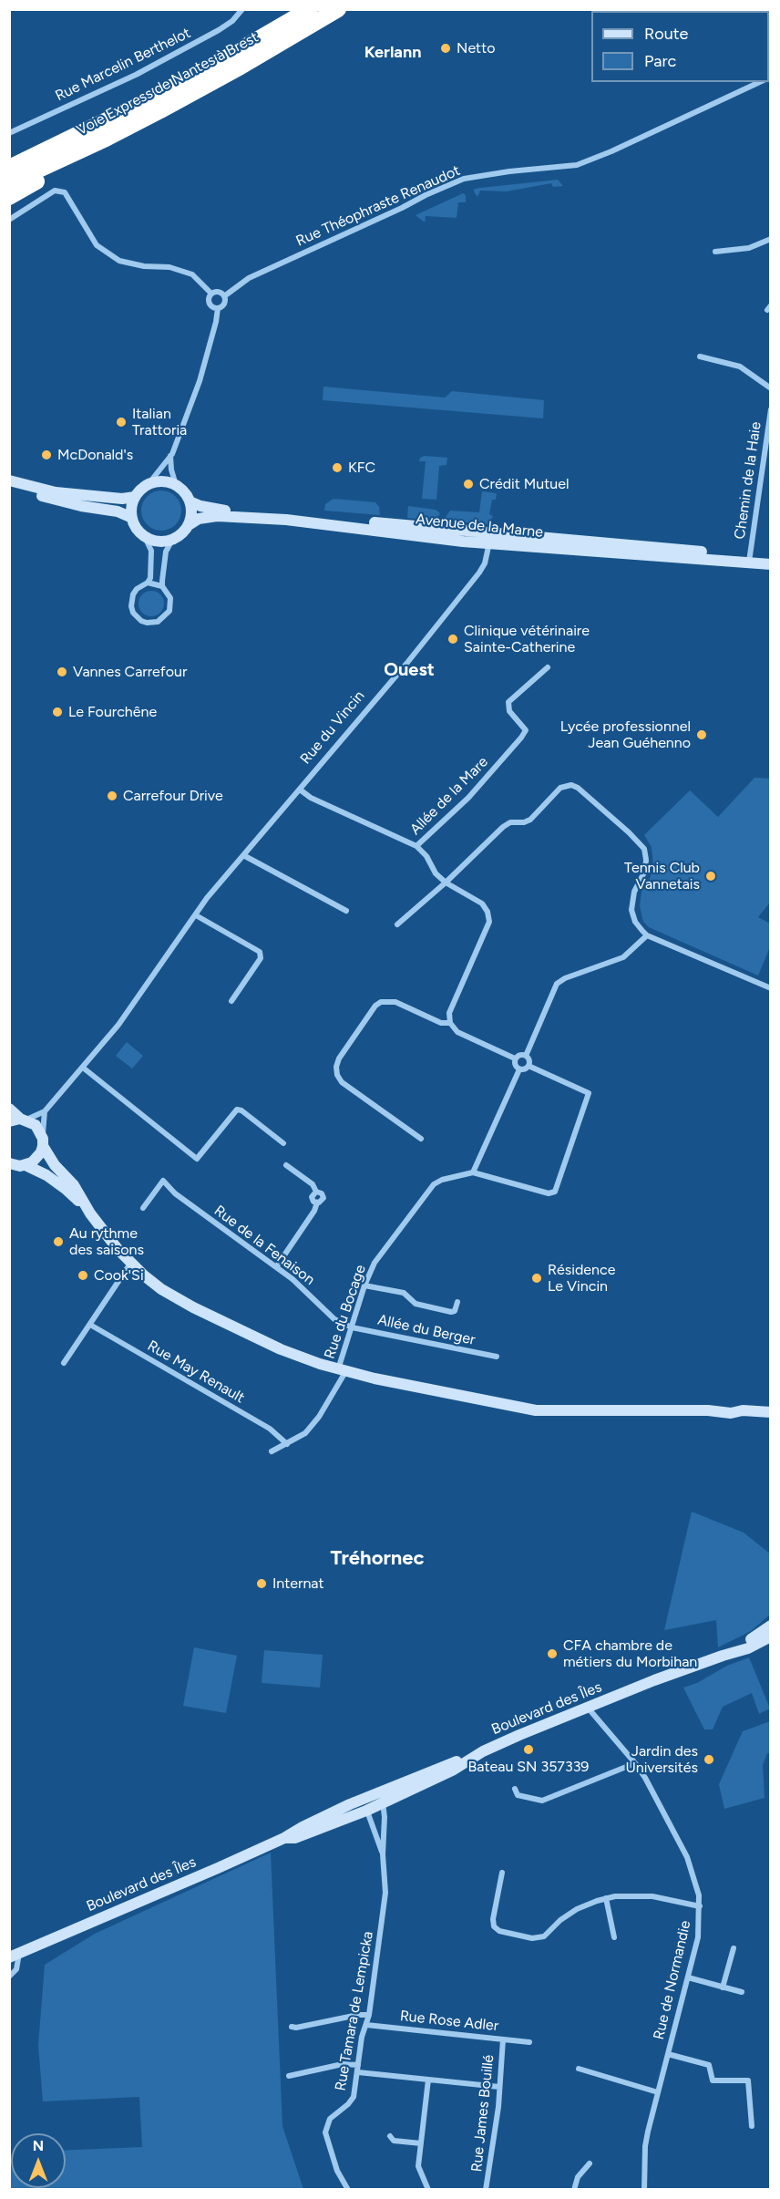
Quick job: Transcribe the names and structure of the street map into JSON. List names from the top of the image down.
{
  "streets": {
    "highway": ["Voie Express de Nantes à Brest"],
    "main road": ["Avenue de la Marne", "Boulevard des Îles"],
    "street": [
      "Rue Marcelin Berthelot",
      "Rue Théophraste Renaudot",
      "Chemin de la Haie",
      "Rue du Vincin",
      "Allée de la Mare",
      "Rue de la Fenaison",
      "Rue du Bocage",
      "Allée du Berger",
      "Rue May Renault",
      "Rue de Normandie",
      "Rue Tamara de Lempicka",
      "Rue Rose Adler",
      "Rue James Bouillé"
    ]
  },
  "crossings": [
    ["Rue Théophraste Renaudot", "Avenue de la Marne"],
    ["Chemin de la Haie", "Avenue de la Marne"],
    ["Avenue de la Marne", "Rue du Vincin"],
    ["Rue du Vincin", "Allée de la Mare"],
    ["Rue de la Fenaison", "Rue du Bocage"],
    ["Rue de la Fenaison", "Allée du Berger"],
    ["Rue du Bocage", "Allée du Berger"],
    ["Rue du Bocage", "Rue May Renault"],
    ["Boulevard des Îles", "Rue de Normandie"],
    ["Boulevard des Îles", "Rue Tamara de Lempicka"],
    ["Rue Tamara de Lempicka", "Rue Rose Adler"],
    ["Rue Rose Adler", "Rue James Bouillé"]
  ],
  "districts": ["Kerlann", "Ouest", "Tréhornec"],
  "places": [
    "Netto",
    "Italian Trattoria",
    "McDonald's",
    "KFC",
    "Crédit Mutuel",
    "Clinique vétérinaire Sainte-Catherine",
    "Vannes Carrefour",
    "Le Fourchêne",
    "Lycée professionnel Jean Guéhenno",
    "Carrefour Drive",
    "Tennis Club Vannetais",
    "Au rythme des saisons",
    "Cook'Si",
    "Résidence Le Vincin",
    "Internat",
    "CFA chambre de métiers du Morbihan",
    "Bateau SN 357339",
    "Jardin des Universités"
  ],
  "legend": ["Route", "Parc"],
  "north": "top"
}
